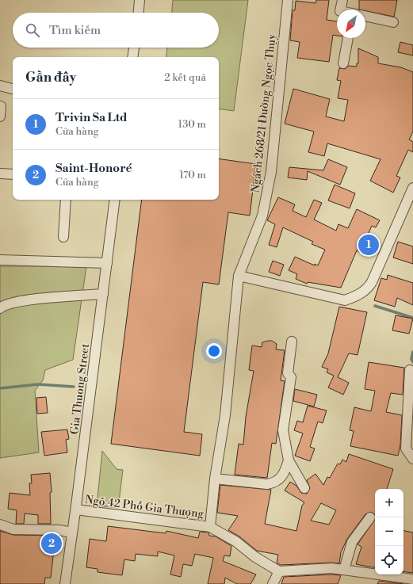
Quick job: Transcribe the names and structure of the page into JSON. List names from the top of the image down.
{
  "streets": {
    "street": ["Ngách 268/21 Đường Ngọc Thụy", "Gia Thuong Street", "Ngõ 42 Phố Gia Thượng"]
  },
  "crossings": [
    ["Ngách 268/21 Đường Ngọc Thụy", "Ngõ 42 Phố Gia Thượng"],
    ["Gia Thuong Street", "Ngõ 42 Phố Gia Thượng"]
  ],
  "north": "bottom left",
  "page": {
    "search": "Tìm kiếm",
    "heading": ["Gần đây", "2 kết quả"],
    "list": [
      {
        "mark": "1",
        "name": "Trivin Sa Ltd",
        "note": "Cửa hàng",
        "value": "130 m"
      },
      {
        "mark": "2",
        "name": "Saint-Honoré",
        "note": "Cửa hàng",
        "value": "170 m"
      }
    ],
    "pins": ["1", "2"],
    "map_buttons": ["+", "−"]
  }
}
